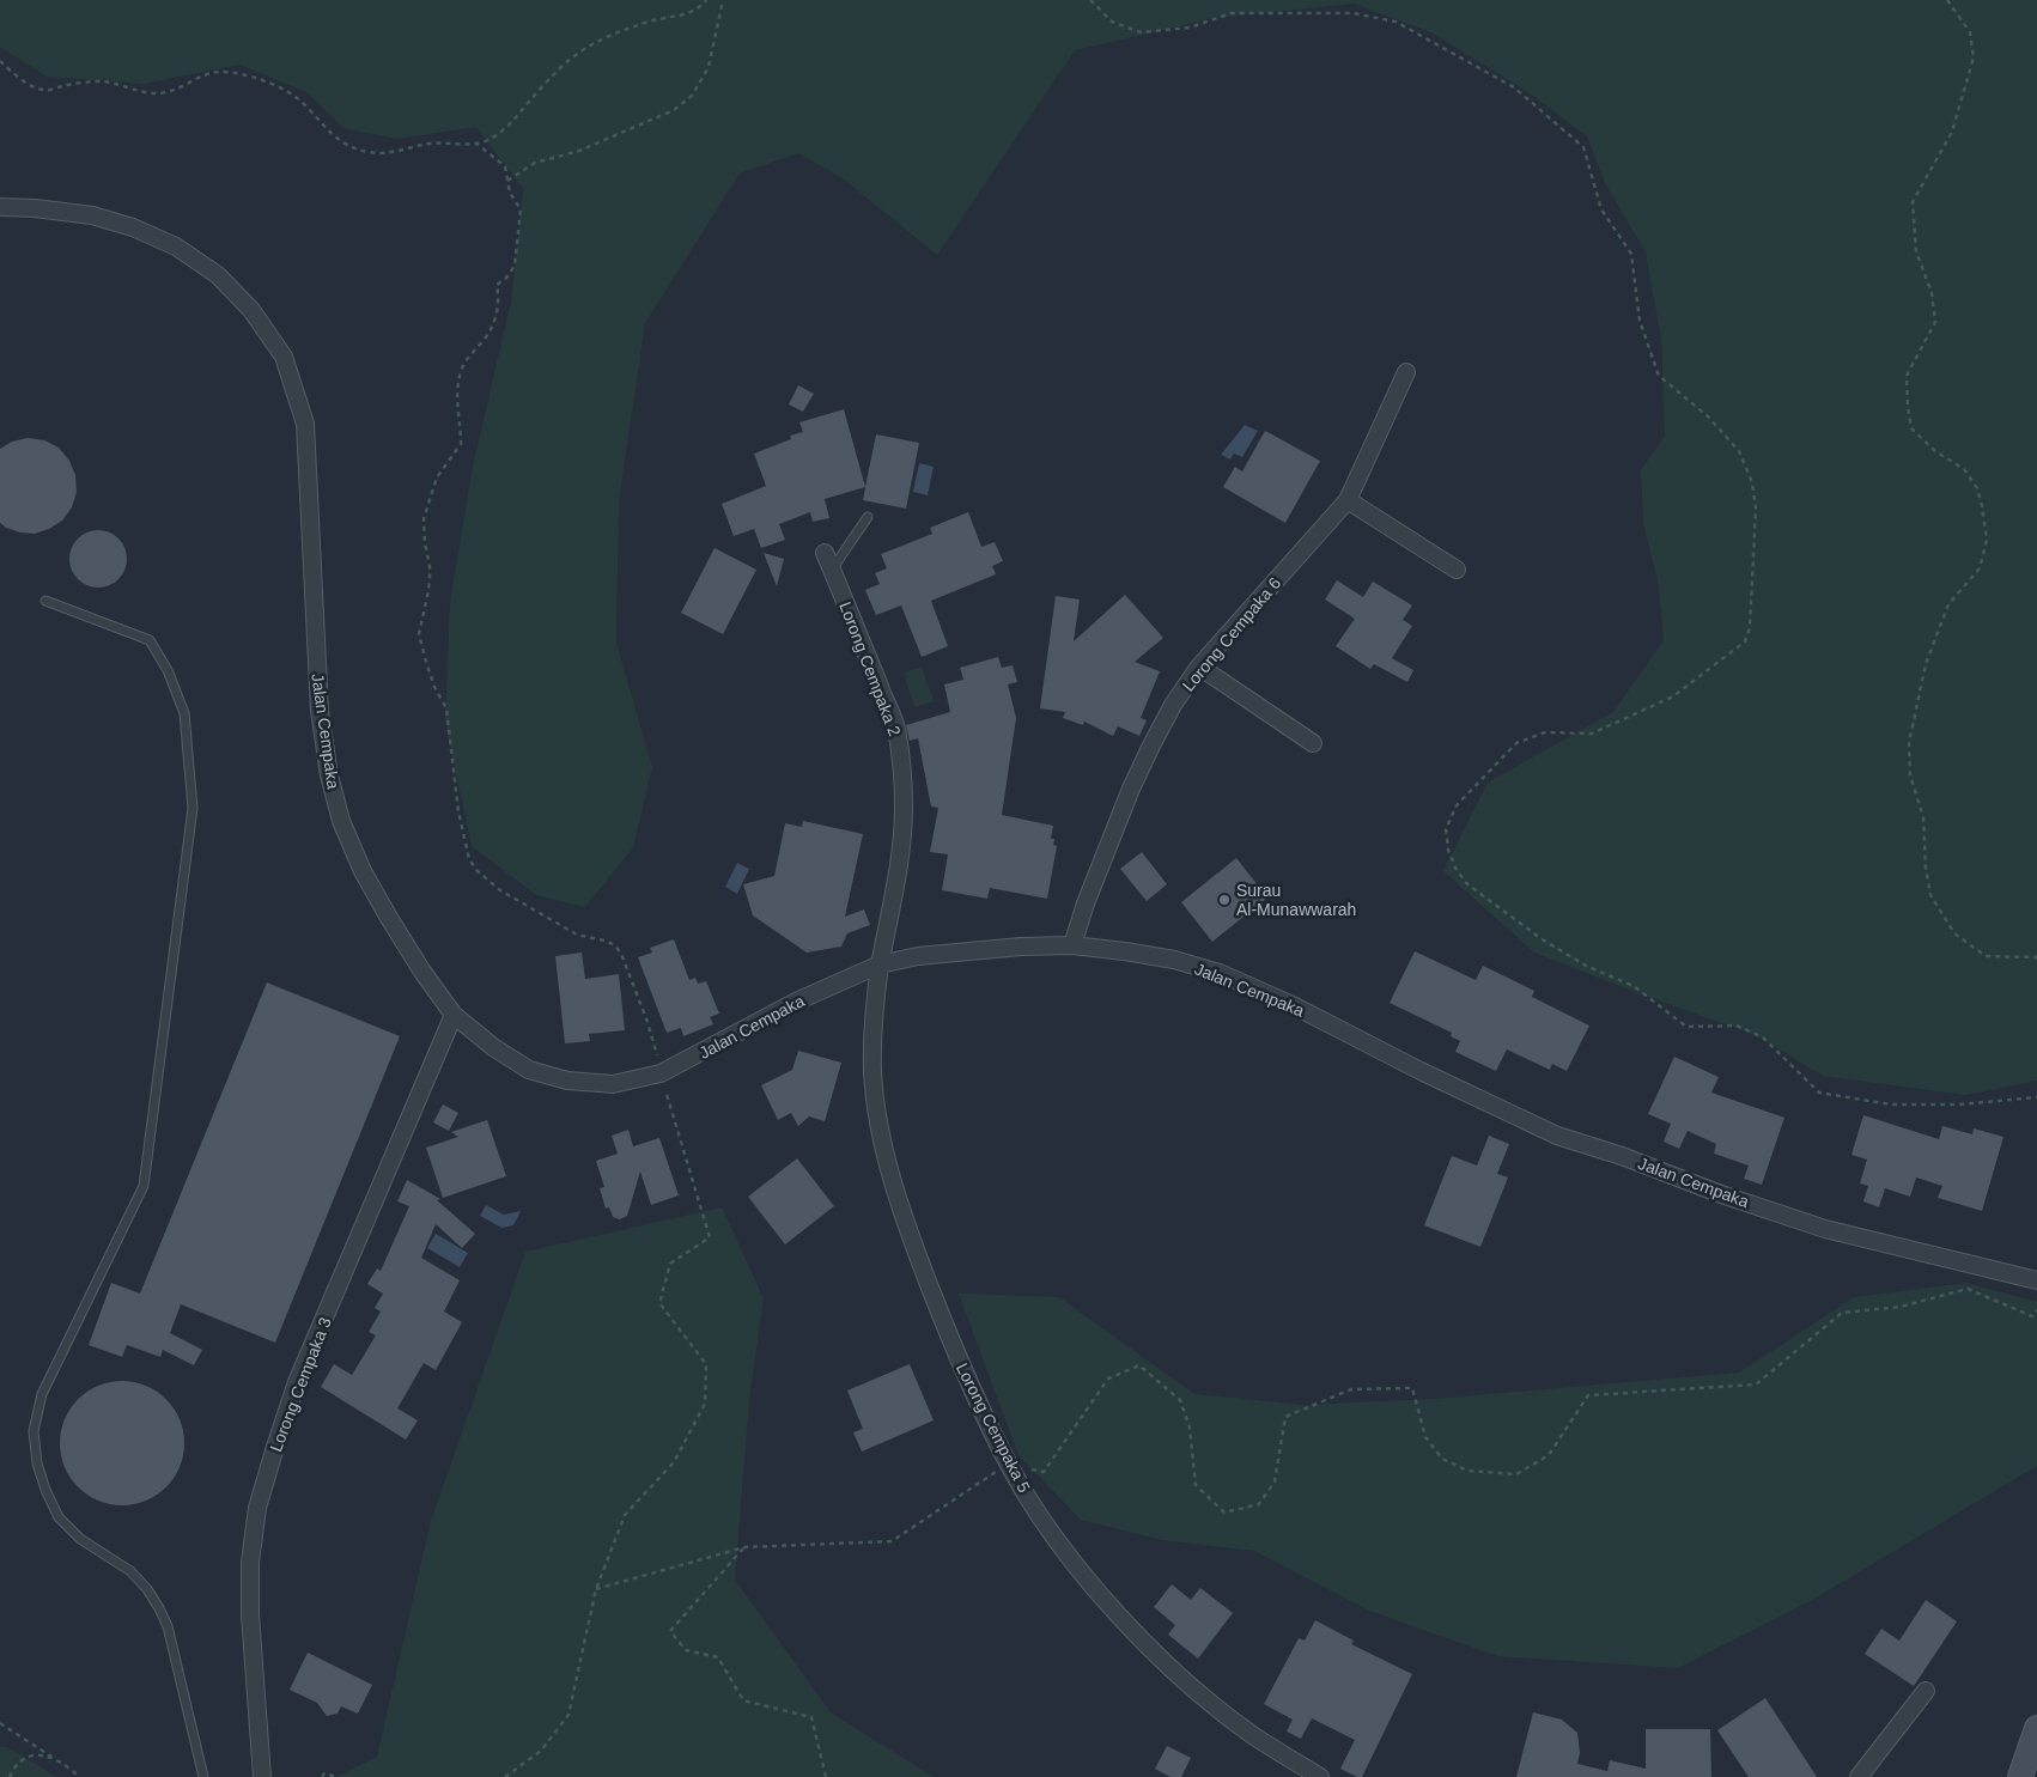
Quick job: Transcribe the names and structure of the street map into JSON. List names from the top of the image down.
{
  "streets": {
    "street": [
      "Lorong Cempaka 6",
      "Lorong Cempaka 2",
      "Jalan Cempaka",
      "Lorong Cempaka 3",
      "Lorong Cempaka 5"
    ]
  },
  "crossings": [
    ["Lorong Cempaka 6", "Jalan Cempaka"],
    ["Lorong Cempaka 2", "Jalan Cempaka"],
    ["Lorong Cempaka 2", "Lorong Cempaka 5"],
    ["Jalan Cempaka", "Lorong Cempaka 3"],
    ["Jalan Cempaka", "Lorong Cempaka 5"]
  ],
  "places": ["Surau Al-Munawwarah"]
}
